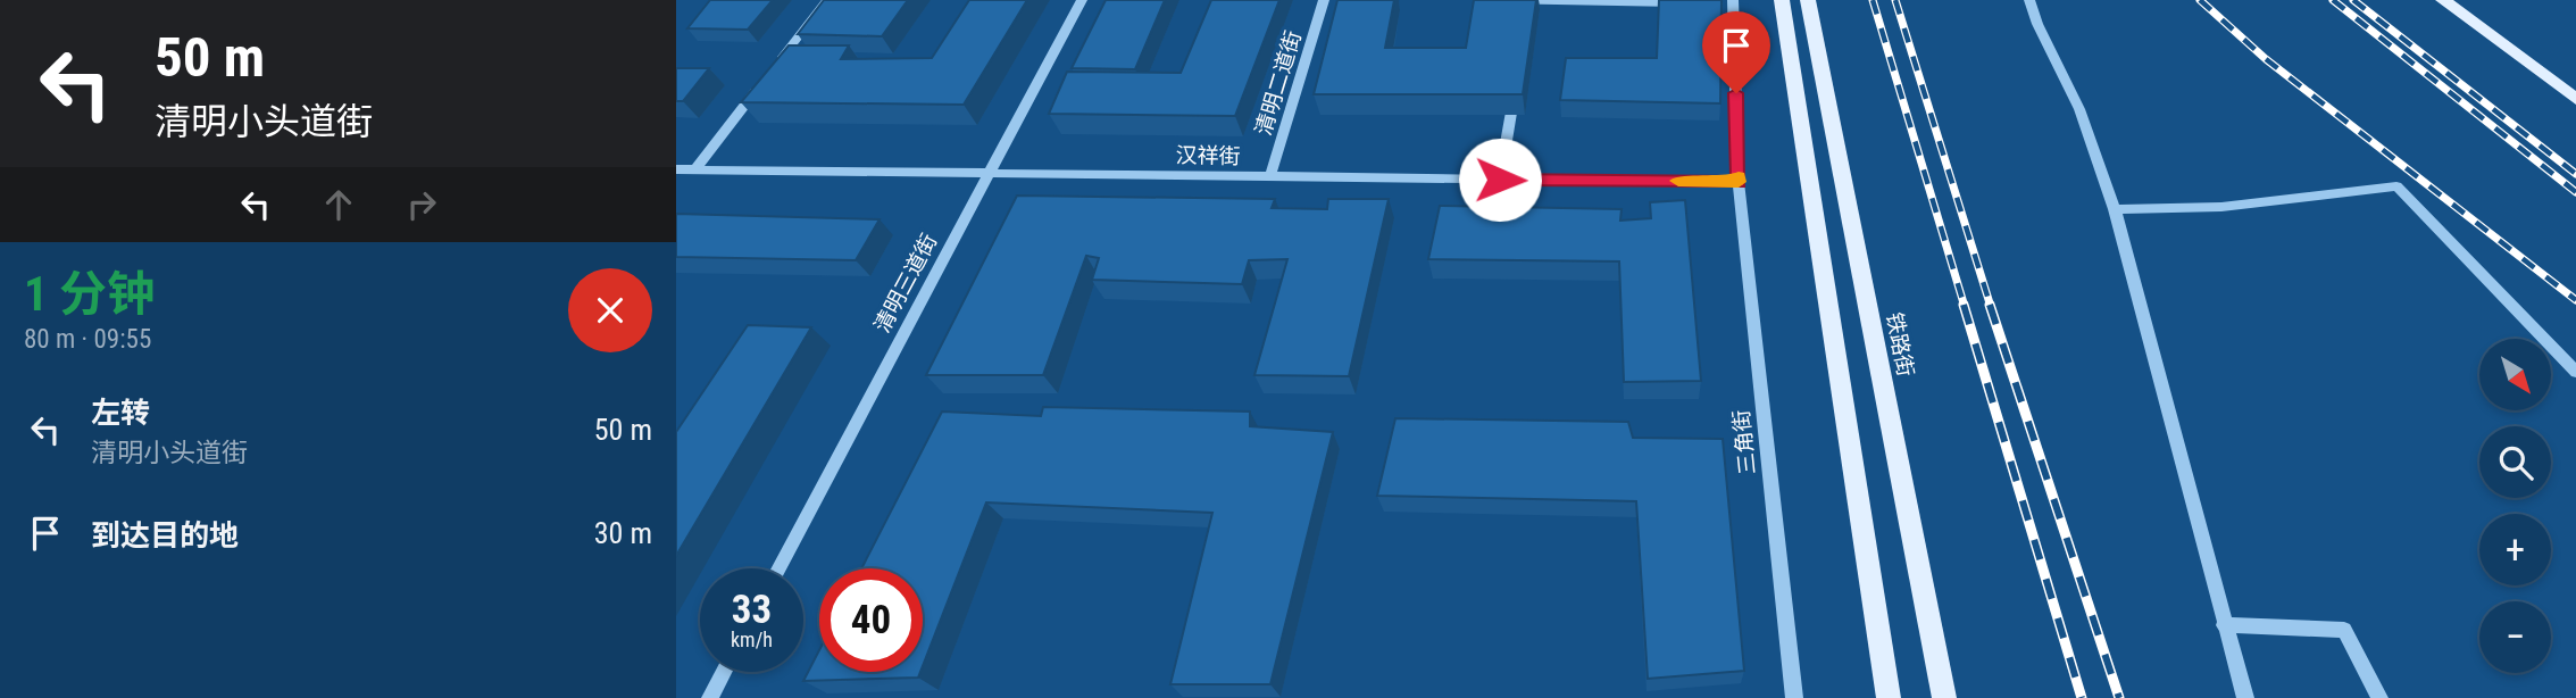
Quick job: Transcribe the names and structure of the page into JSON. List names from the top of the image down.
{
  "streets": {
    "main road": ["铁路街"],
    "street": [
      "清明二道街",
      "汉祥街",
      "清明三道街",
      "三角街"
    ]
  },
  "crossings": [
    ["清明二道街", "汉祥街"],
    ["汉祥街", "清明三道街"],
    ["汉祥街", "三角街"]
  ],
  "north": "bottom right",
  "page": {
    "turn": ["50 m", "清明小头道街"],
    "heading": ["1 分钟", "80 m · 09:55"],
    "map_buttons": ["+", "−"],
    "list": [
      {
        "name": "左转",
        "note": "清明小头道街",
        "value": "50 m"
      },
      {
        "name": "到达目的地",
        "value": "30 m"
      }
    ],
    "speed": "33 km/h",
    "limit": "40"
  }
}
